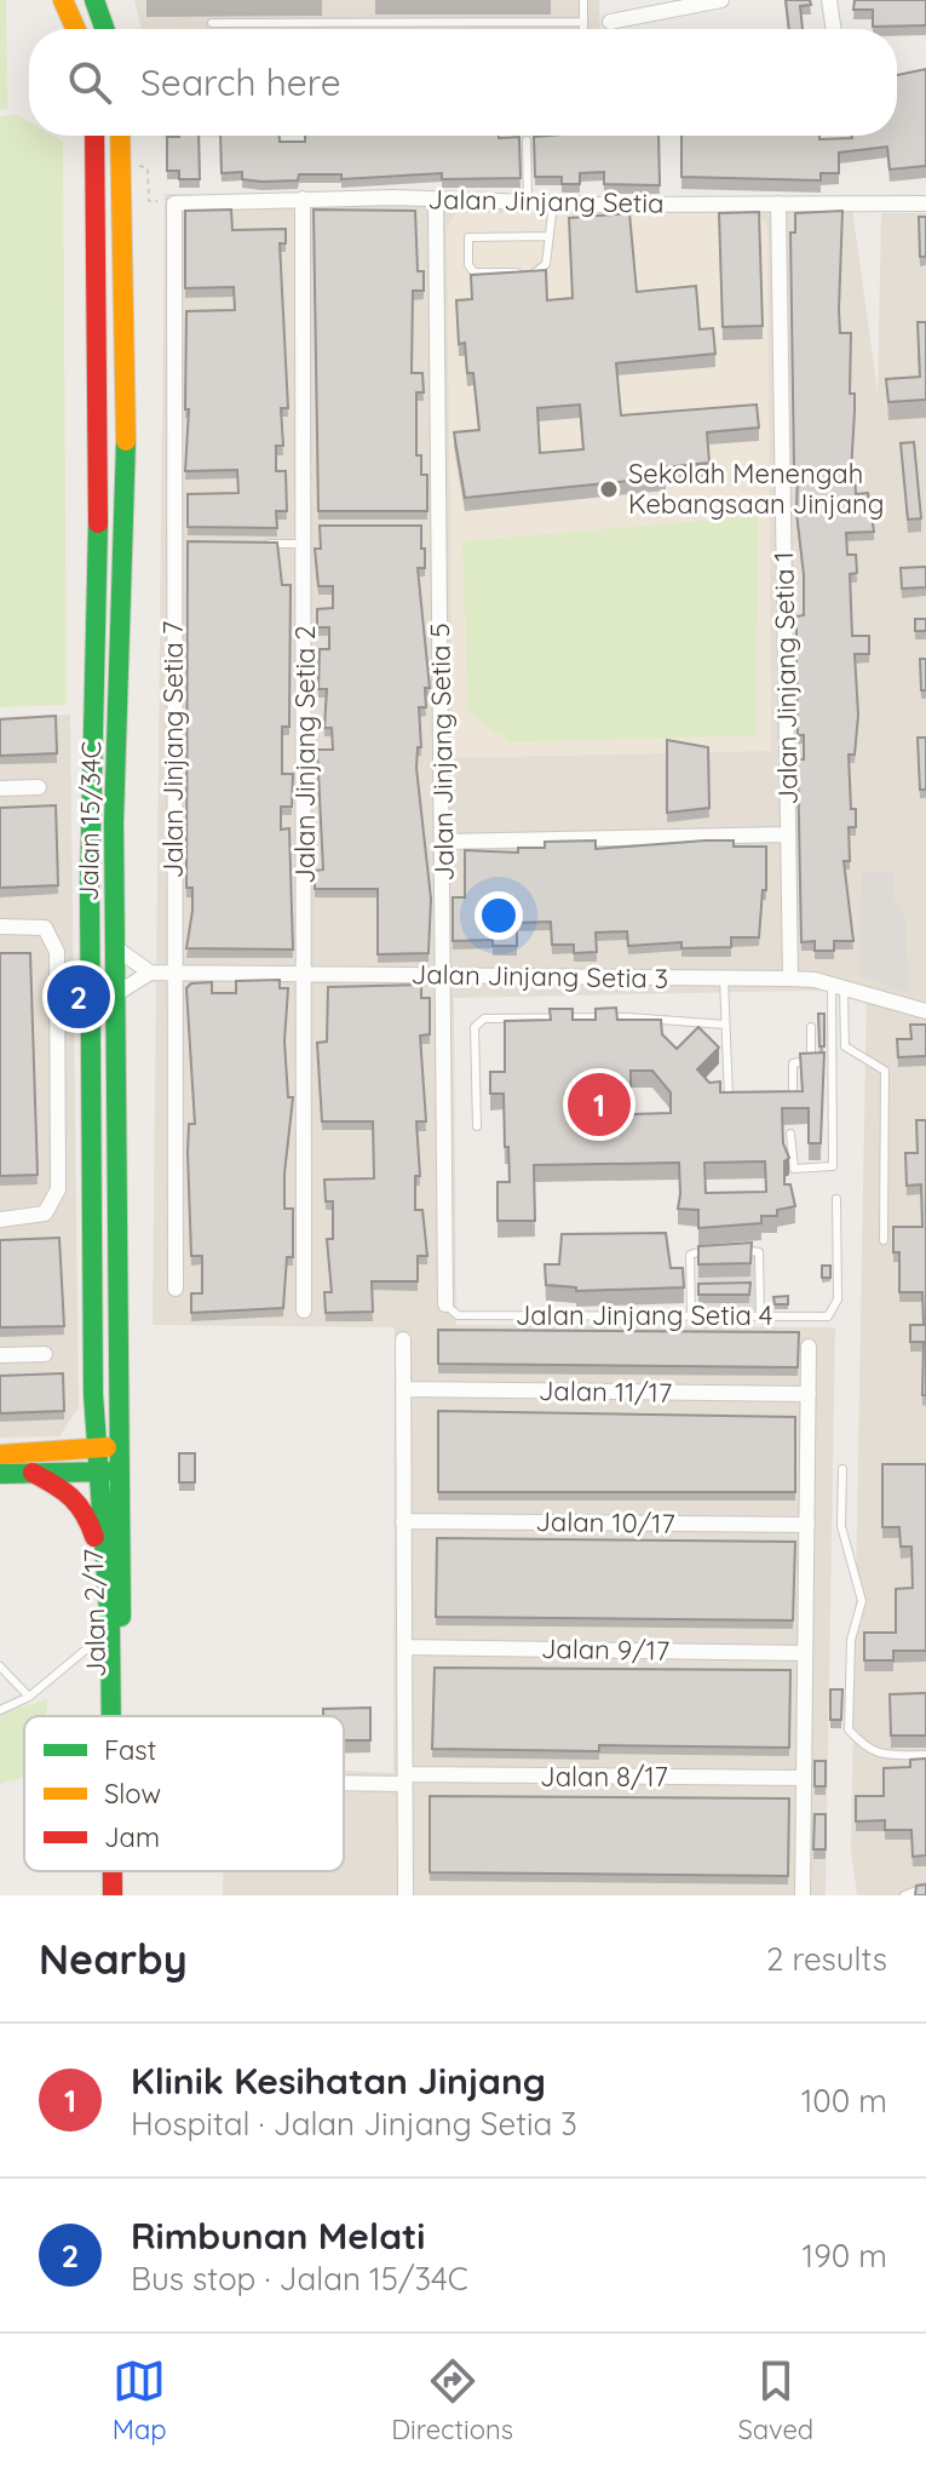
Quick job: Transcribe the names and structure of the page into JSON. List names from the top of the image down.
{
  "streets": {
    "street": [
      "Jalan Jinjang Setia",
      "Jalan Jinjang Setia 1",
      "Jalan Jinjang Setia 7",
      "Jalan Jinjang Setia 5",
      "Jalan Jinjang Setia 2",
      "Jalan 15/34C",
      "Jalan Jinjang Setia 3",
      "Jalan 11/17",
      "Jalan 10/17",
      "Jalan 2/17",
      "Jalan 9/17",
      "Jalan 8/17"
    ],
    "lane": ["Jalan Jinjang Setia 4"]
  },
  "crossings": [
    ["Jalan Jinjang Setia", "Jalan Jinjang Setia 1"],
    ["Jalan Jinjang Setia", "Jalan Jinjang Setia 7"],
    ["Jalan Jinjang Setia", "Jalan Jinjang Setia 5"],
    ["Jalan Jinjang Setia", "Jalan Jinjang Setia 2"],
    ["Jalan Jinjang Setia 1", "Jalan Jinjang Setia 3"],
    ["Jalan Jinjang Setia 7", "Jalan Jinjang Setia 3"],
    ["Jalan Jinjang Setia 5", "Jalan Jinjang Setia 3"],
    ["Jalan Jinjang Setia 5", "Jalan Jinjang Setia 4"],
    ["Jalan Jinjang Setia 2", "Jalan Jinjang Setia 3"],
    ["Jalan 15/34C", "Jalan 2/17"]
  ],
  "places": ["Sekolah Menengah Kebangsaan Jinjang"],
  "legend": ["Fast", "Slow", "Jam"],
  "page": {
    "search": "Search here",
    "pins": ["2", "1"],
    "heading": ["Nearby", "2 results"],
    "list": [
      {
        "mark": "1",
        "name": "Klinik Kesihatan Jinjang",
        "note": "Hospital · Jalan Jinjang Setia 3",
        "value": "100 m"
      },
      {
        "mark": "2",
        "name": "Rimbunan Melati",
        "note": "Bus stop · Jalan 15/34C",
        "value": "190 m"
      }
    ],
    "nav": ["Map", "Directions", "Saved"]
  }
}
